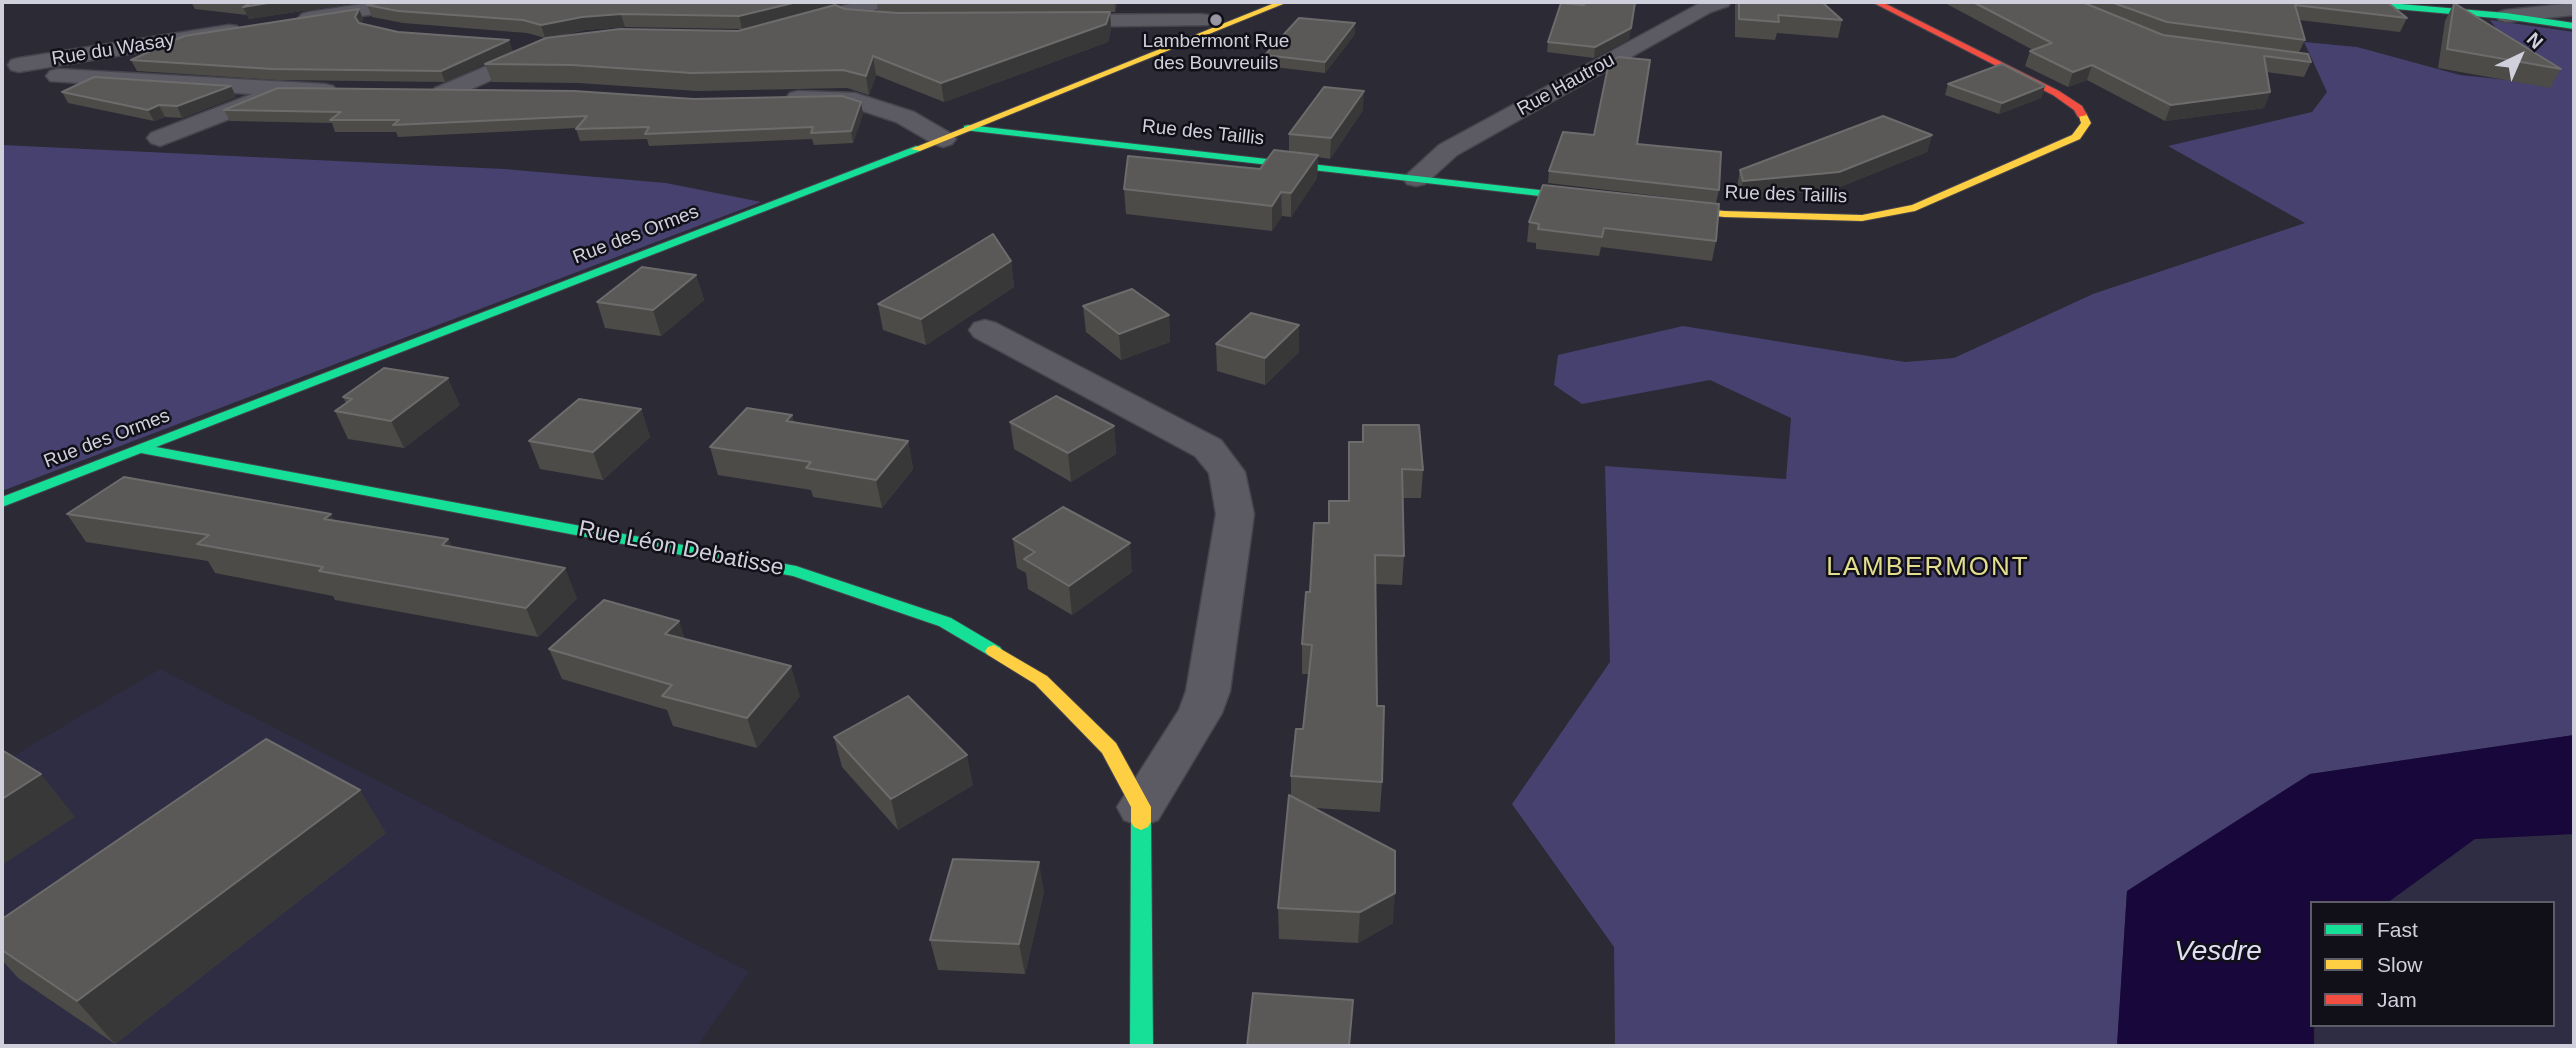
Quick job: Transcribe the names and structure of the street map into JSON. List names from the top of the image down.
{
  "streets": {
    "street": [
      "Rue du Wasay",
      "Rue Hautrou",
      "Rue des Taillis",
      "Rue des Ormes",
      "Rue Léon Debatisse"
    ]
  },
  "crossings": [
    ["Rue Hautrou", "Rue des Taillis"],
    ["Rue des Taillis", "Rue des Ormes"],
    ["Rue des Ormes", "Rue Léon Debatisse"]
  ],
  "districts": ["LAMBERMONT"],
  "water": ["Vesdre"],
  "places": ["Lambermont Rue des Bouvreuils"],
  "legend": ["Fast", "Slow", "Jam"],
  "north": "top right"
}
